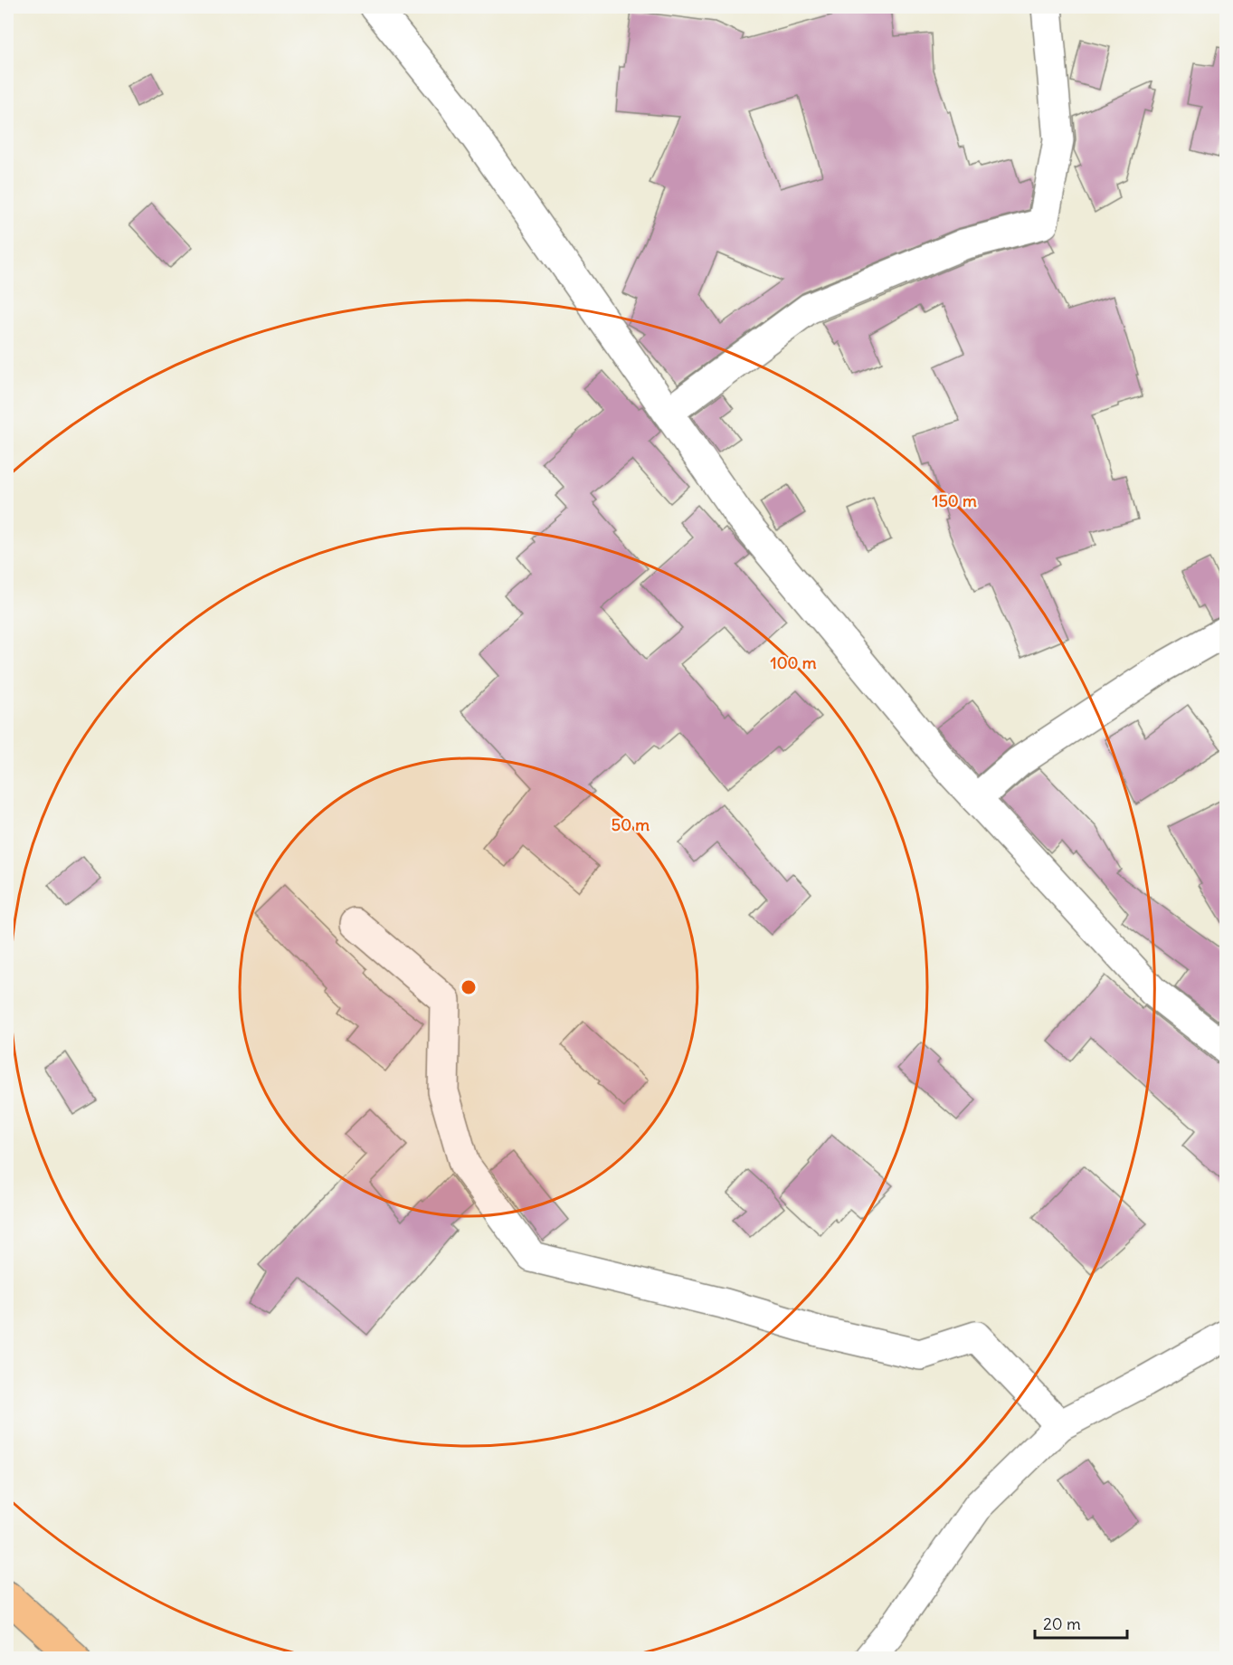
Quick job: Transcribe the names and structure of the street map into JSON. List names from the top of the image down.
{
  "scale_bar": "20 m",
  "rings": ["150 m", "100 m", "50 m"]
}
